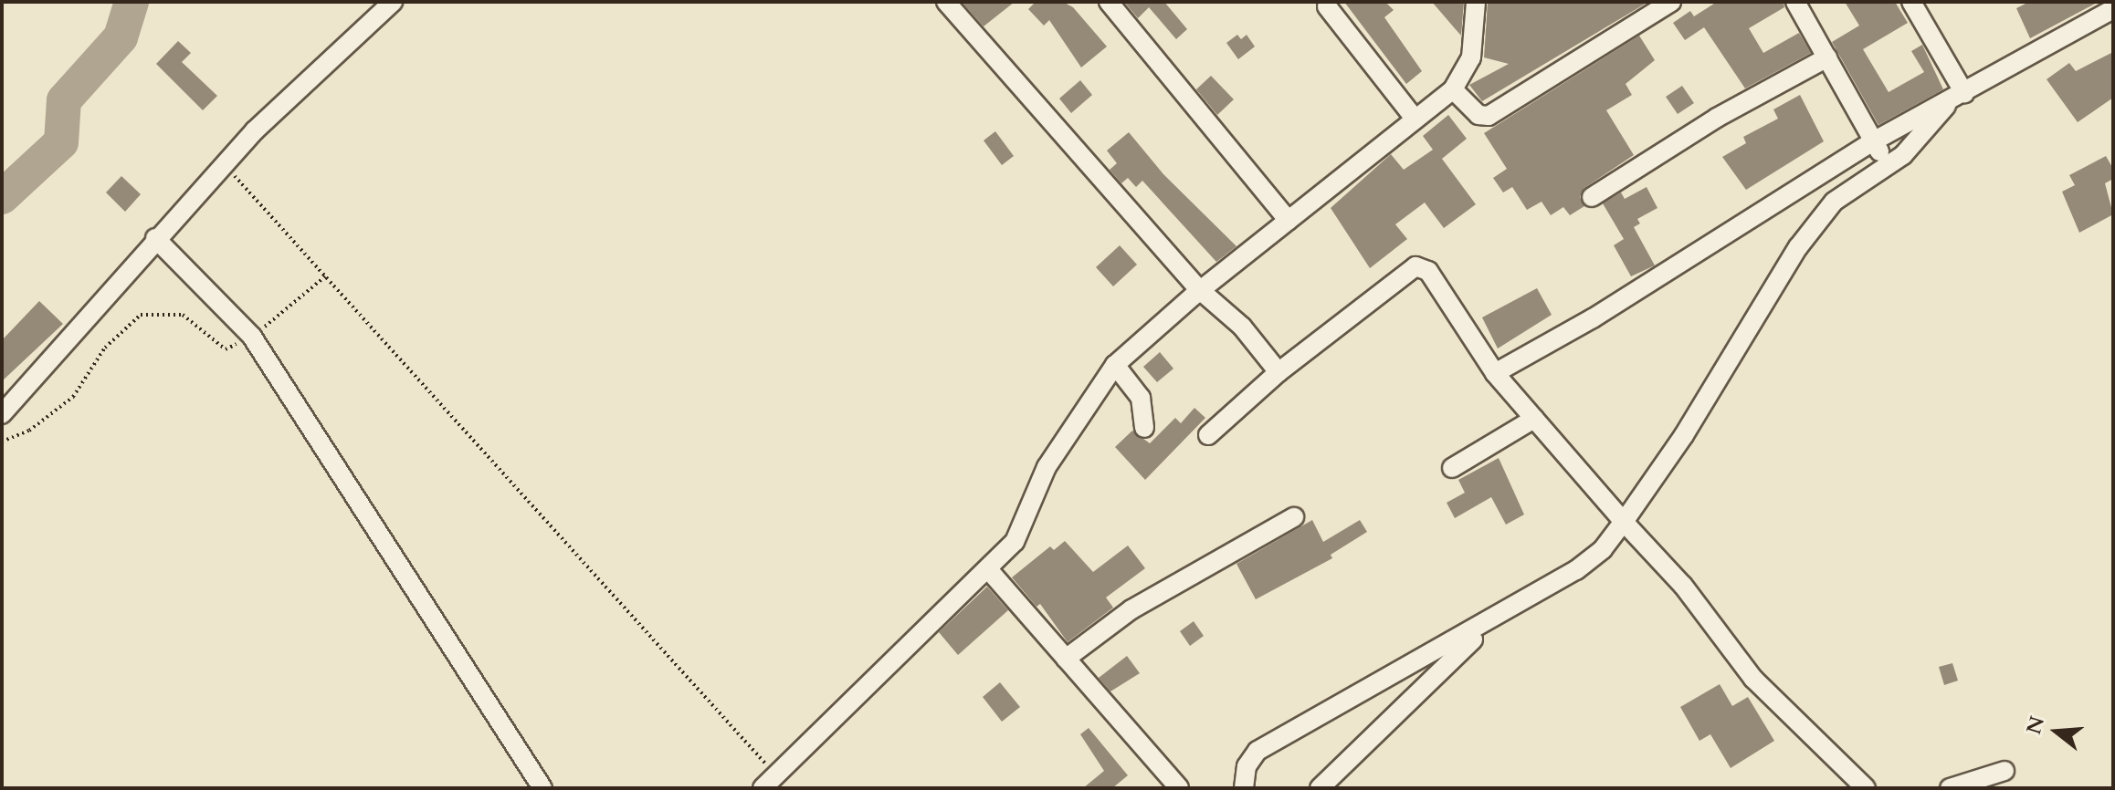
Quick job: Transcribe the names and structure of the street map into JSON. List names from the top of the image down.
{
  "north": "left"
}
